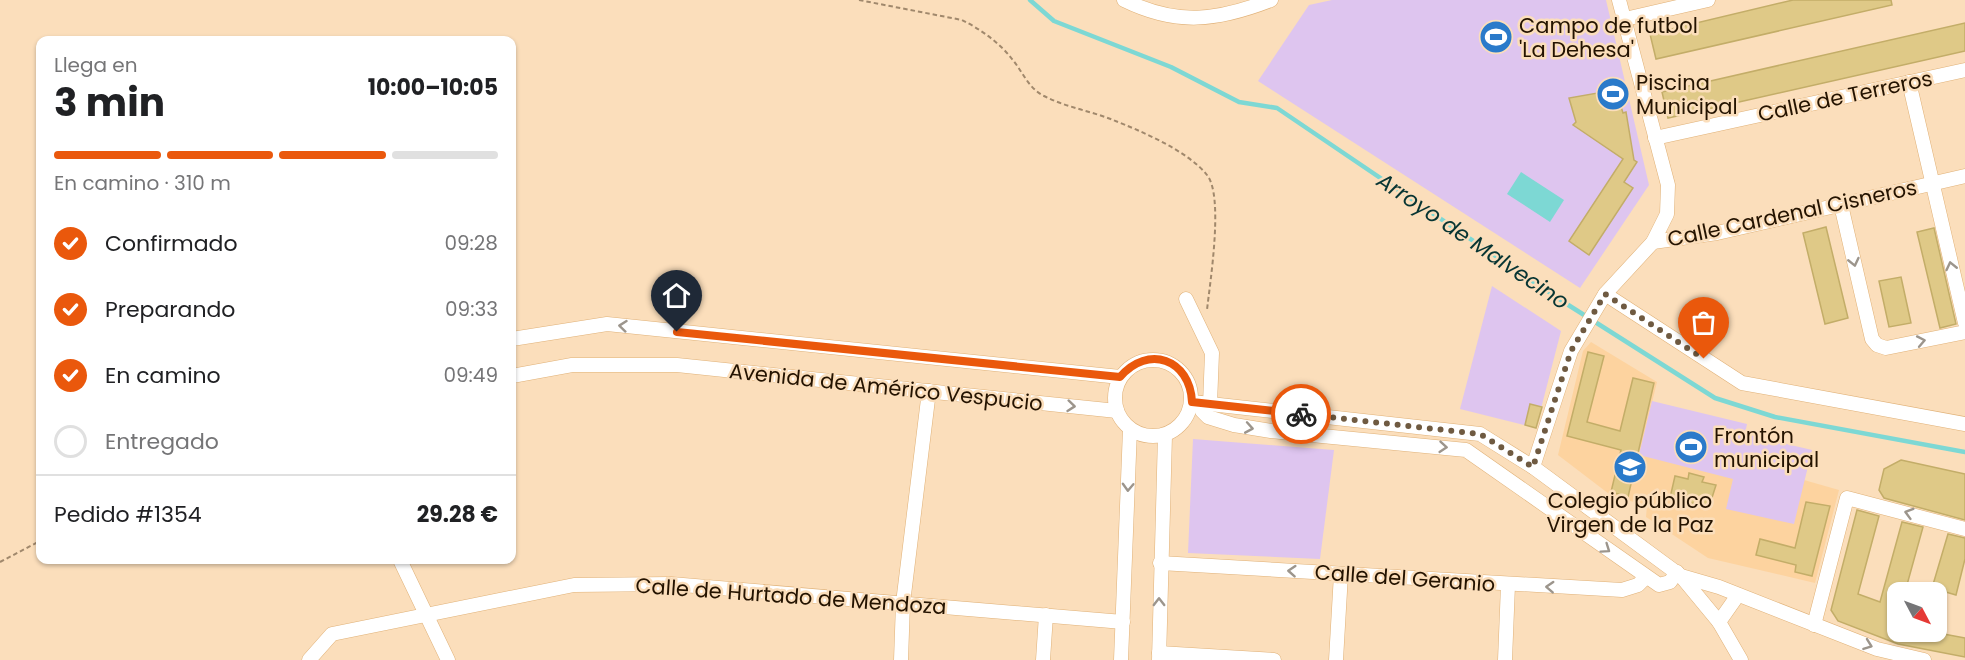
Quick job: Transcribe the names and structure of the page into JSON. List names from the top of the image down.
{
  "streets": {
    "street": [
      "Calle de Terreros",
      "Calle Cardenal Cisneros",
      "Avenida de Américo Vespucio",
      "Calle del Geranio",
      "Calle de Hurtado de Mendoza"
    ]
  },
  "water": ["Arroyo de Malvecino"],
  "places": {
    "sports": ["Campo de futbol 'La Dehesa'", "Piscina Municipal", "Frontón municipal"],
    "school or university": ["Colegio público Virgen de la Paz"]
  },
  "north": "bottom right",
  "page": {
    "heading": ["3 min", "Llega en", "10:00–10:05"],
    "panel": ["Pedido #1354", "29.28 €"],
    "bar": "En camino · 310 m",
    "list": [
      ["Confirmado", "09:28"],
      ["Preparando", "09:33"],
      ["En camino", "09:49"],
      "Entregado"
    ]
  }
}
